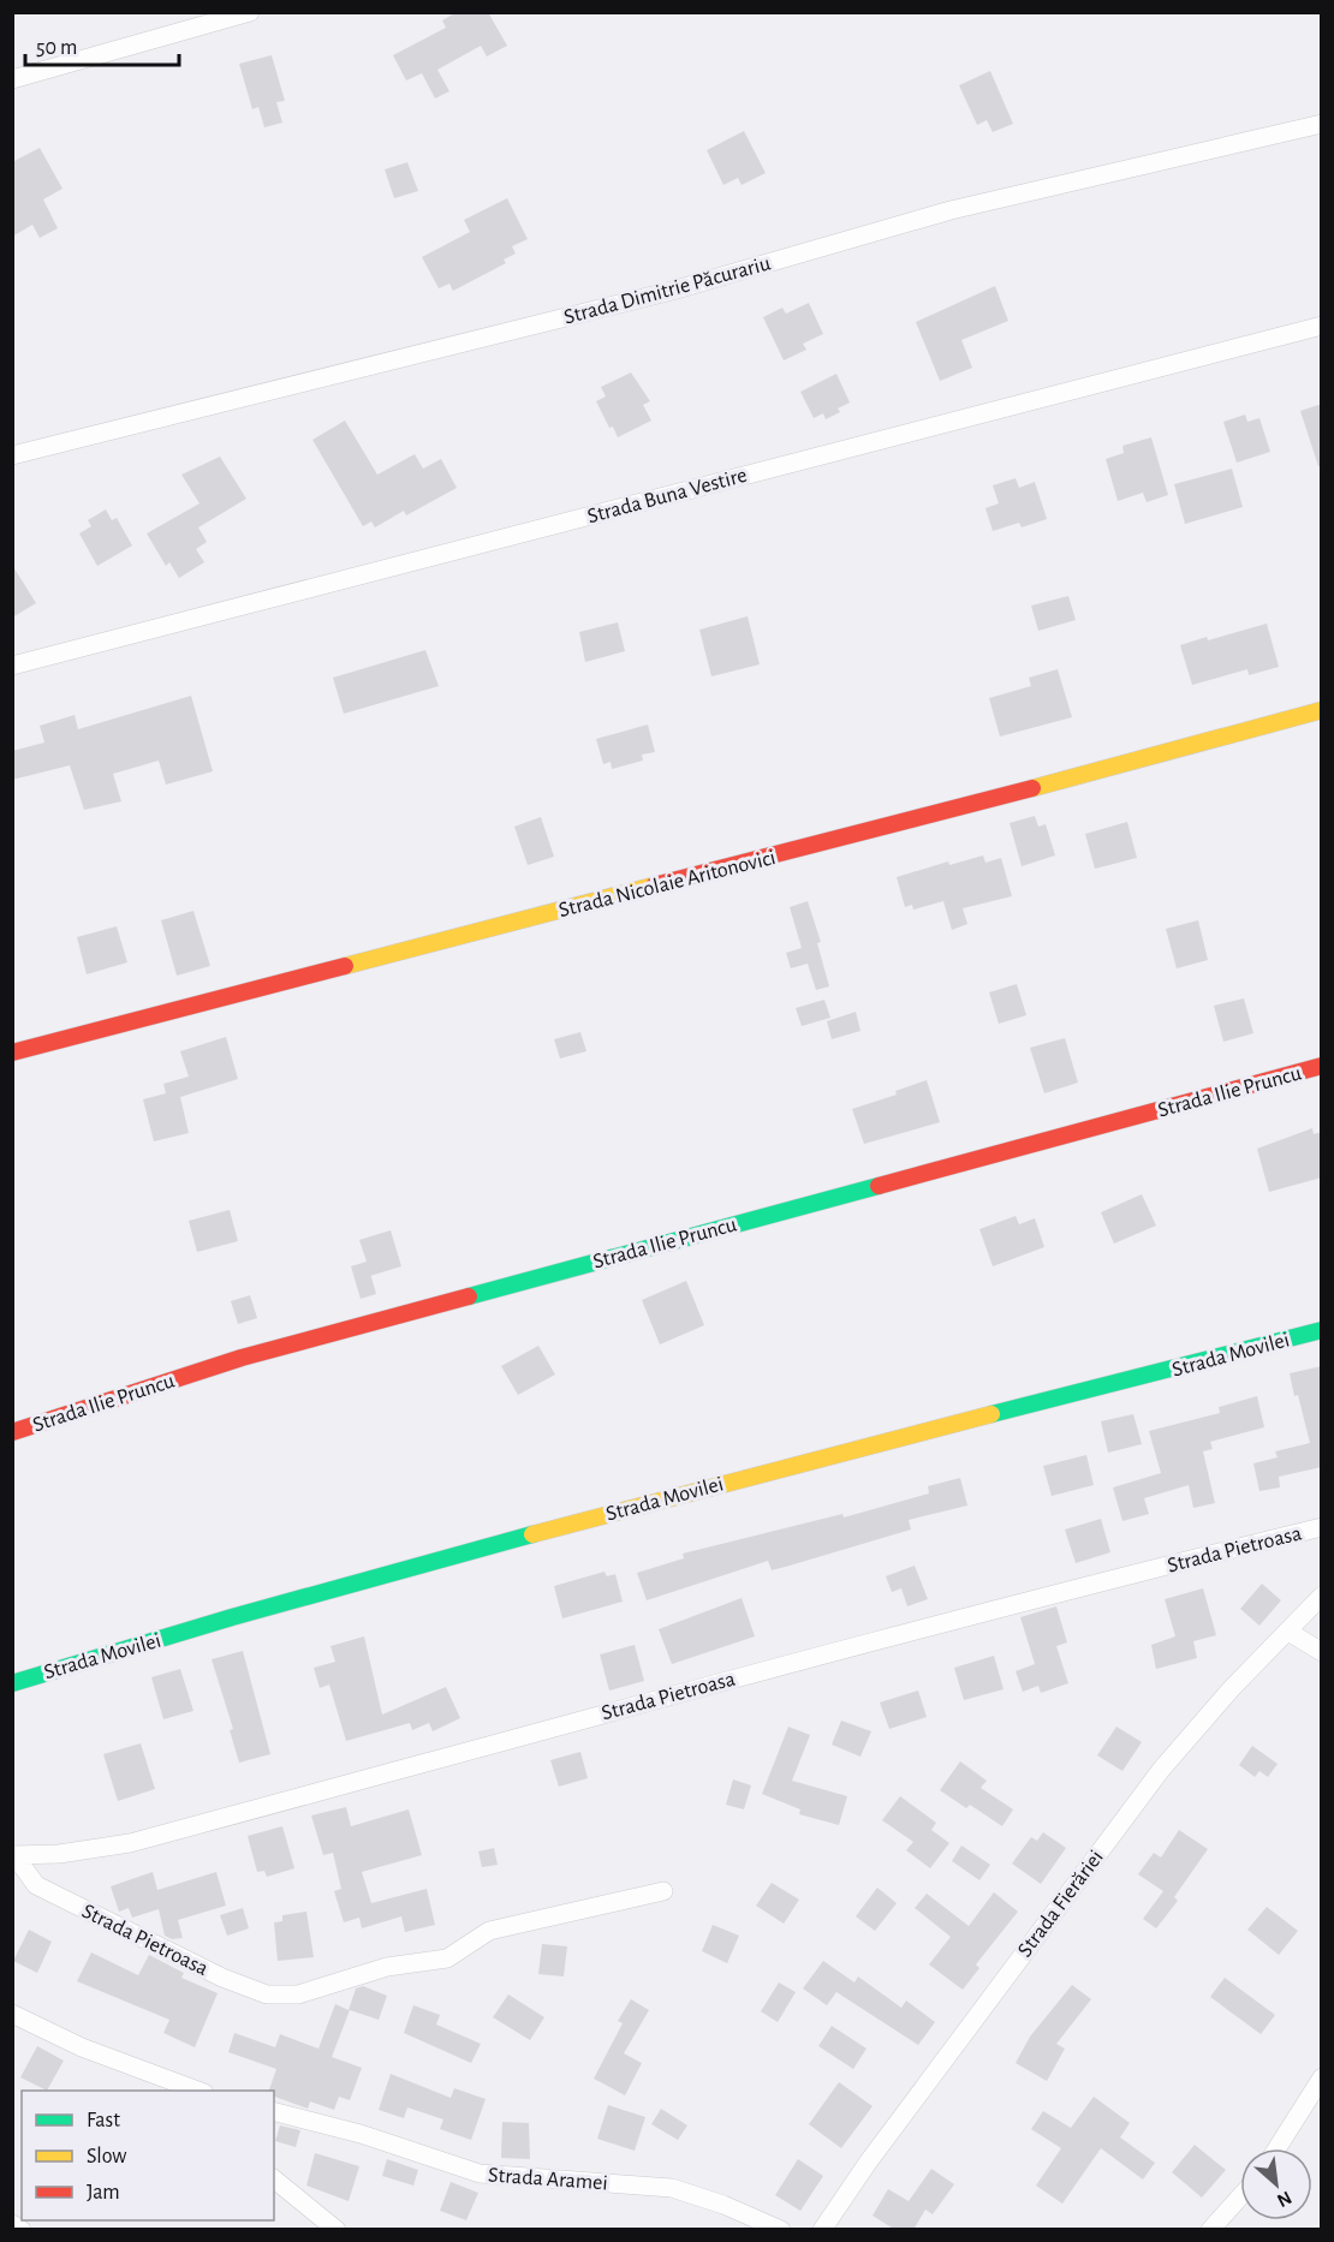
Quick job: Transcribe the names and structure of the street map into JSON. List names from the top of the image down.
{
  "streets": {
    "street": [
      "Strada Dimitrie Păcurariu",
      "Strada Buna Vestire",
      "Strada Nicolaie Aritonovici",
      "Strada Ilie Pruncu",
      "Strada Movilei",
      "Strada Pietroasa",
      "Strada Fierăriei",
      "Strada Aramei"
    ]
  },
  "legend": ["Fast", "Slow", "Jam"],
  "scale_bar": "50 m",
  "north": "bottom right"
}
